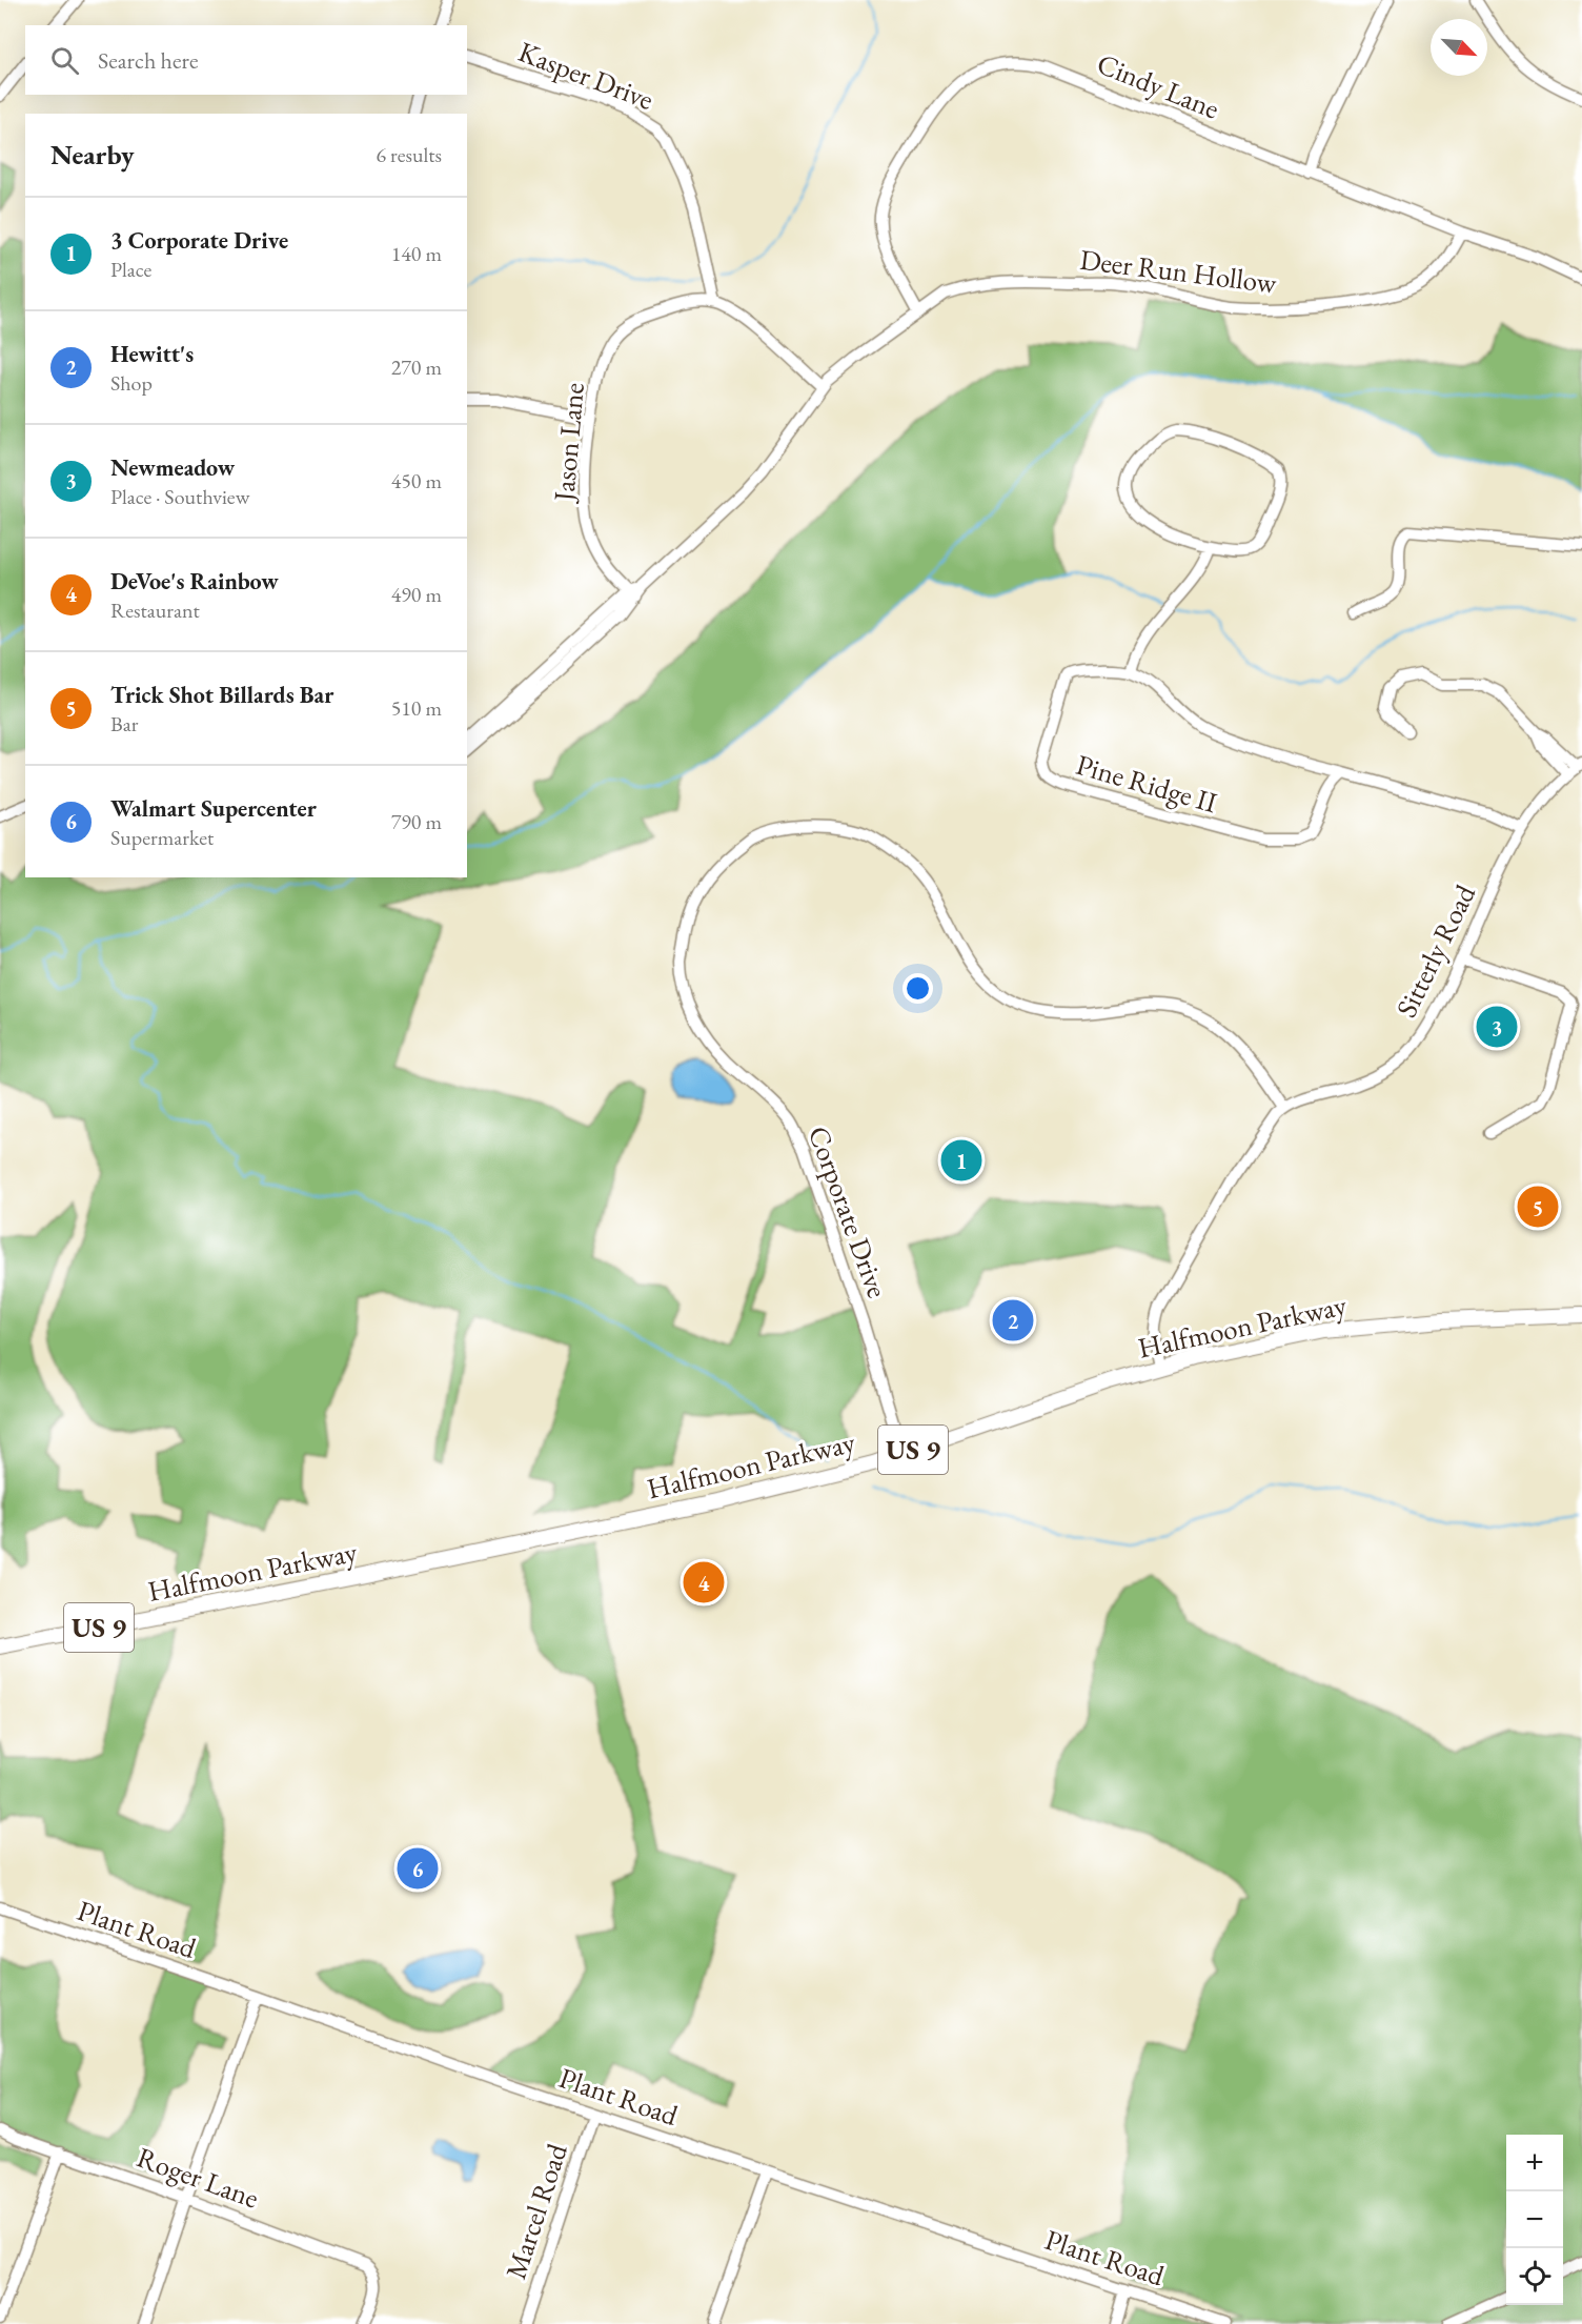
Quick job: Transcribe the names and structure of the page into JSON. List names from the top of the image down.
{
  "streets": {
    "main road": ["Halfmoon Parkway", "US 9"],
    "street": [
      "Kasper Drive",
      "Cindy Lane",
      "Deer Run Hollow",
      "Jason Lane",
      "Pine Ridge II",
      "Sitterly Road",
      "Corporate Drive",
      "Plant Road",
      "Roger Lane",
      "Marcel Road"
    ]
  },
  "crossings": [
    ["Kasper Drive", "Jason Lane"],
    ["Cindy Lane", "Deer Run Hollow"],
    ["Deer Run Hollow", "Jason Lane"],
    ["Sitterly Road", "Corporate Drive"],
    ["Corporate Drive", "Halfmoon Parkway"],
    ["Plant Road", "Marcel Road"]
  ],
  "north": "bottom right",
  "page": {
    "search": "Search here",
    "heading": ["Nearby", "6 results"],
    "list": [
      {
        "mark": "1",
        "name": "3 Corporate Drive",
        "note": "Place",
        "value": "140 m"
      },
      {
        "mark": "2",
        "name": "Hewitt's",
        "note": "Shop",
        "value": "270 m"
      },
      {
        "mark": "3",
        "name": "Newmeadow",
        "note": "Place · Southview",
        "value": "450 m"
      },
      {
        "mark": "4",
        "name": "DeVoe's Rainbow",
        "note": "Restaurant",
        "value": "490 m"
      },
      {
        "mark": "5",
        "name": "Trick Shot Billards Bar",
        "note": "Bar",
        "value": "510 m"
      },
      {
        "mark": "6",
        "name": "Walmart Supercenter",
        "note": "Supermarket",
        "value": "790 m"
      }
    ],
    "pins": [
      "3",
      "1",
      "5",
      "2",
      "4",
      "6"
    ],
    "map_buttons": ["+", "−"]
  }
}
